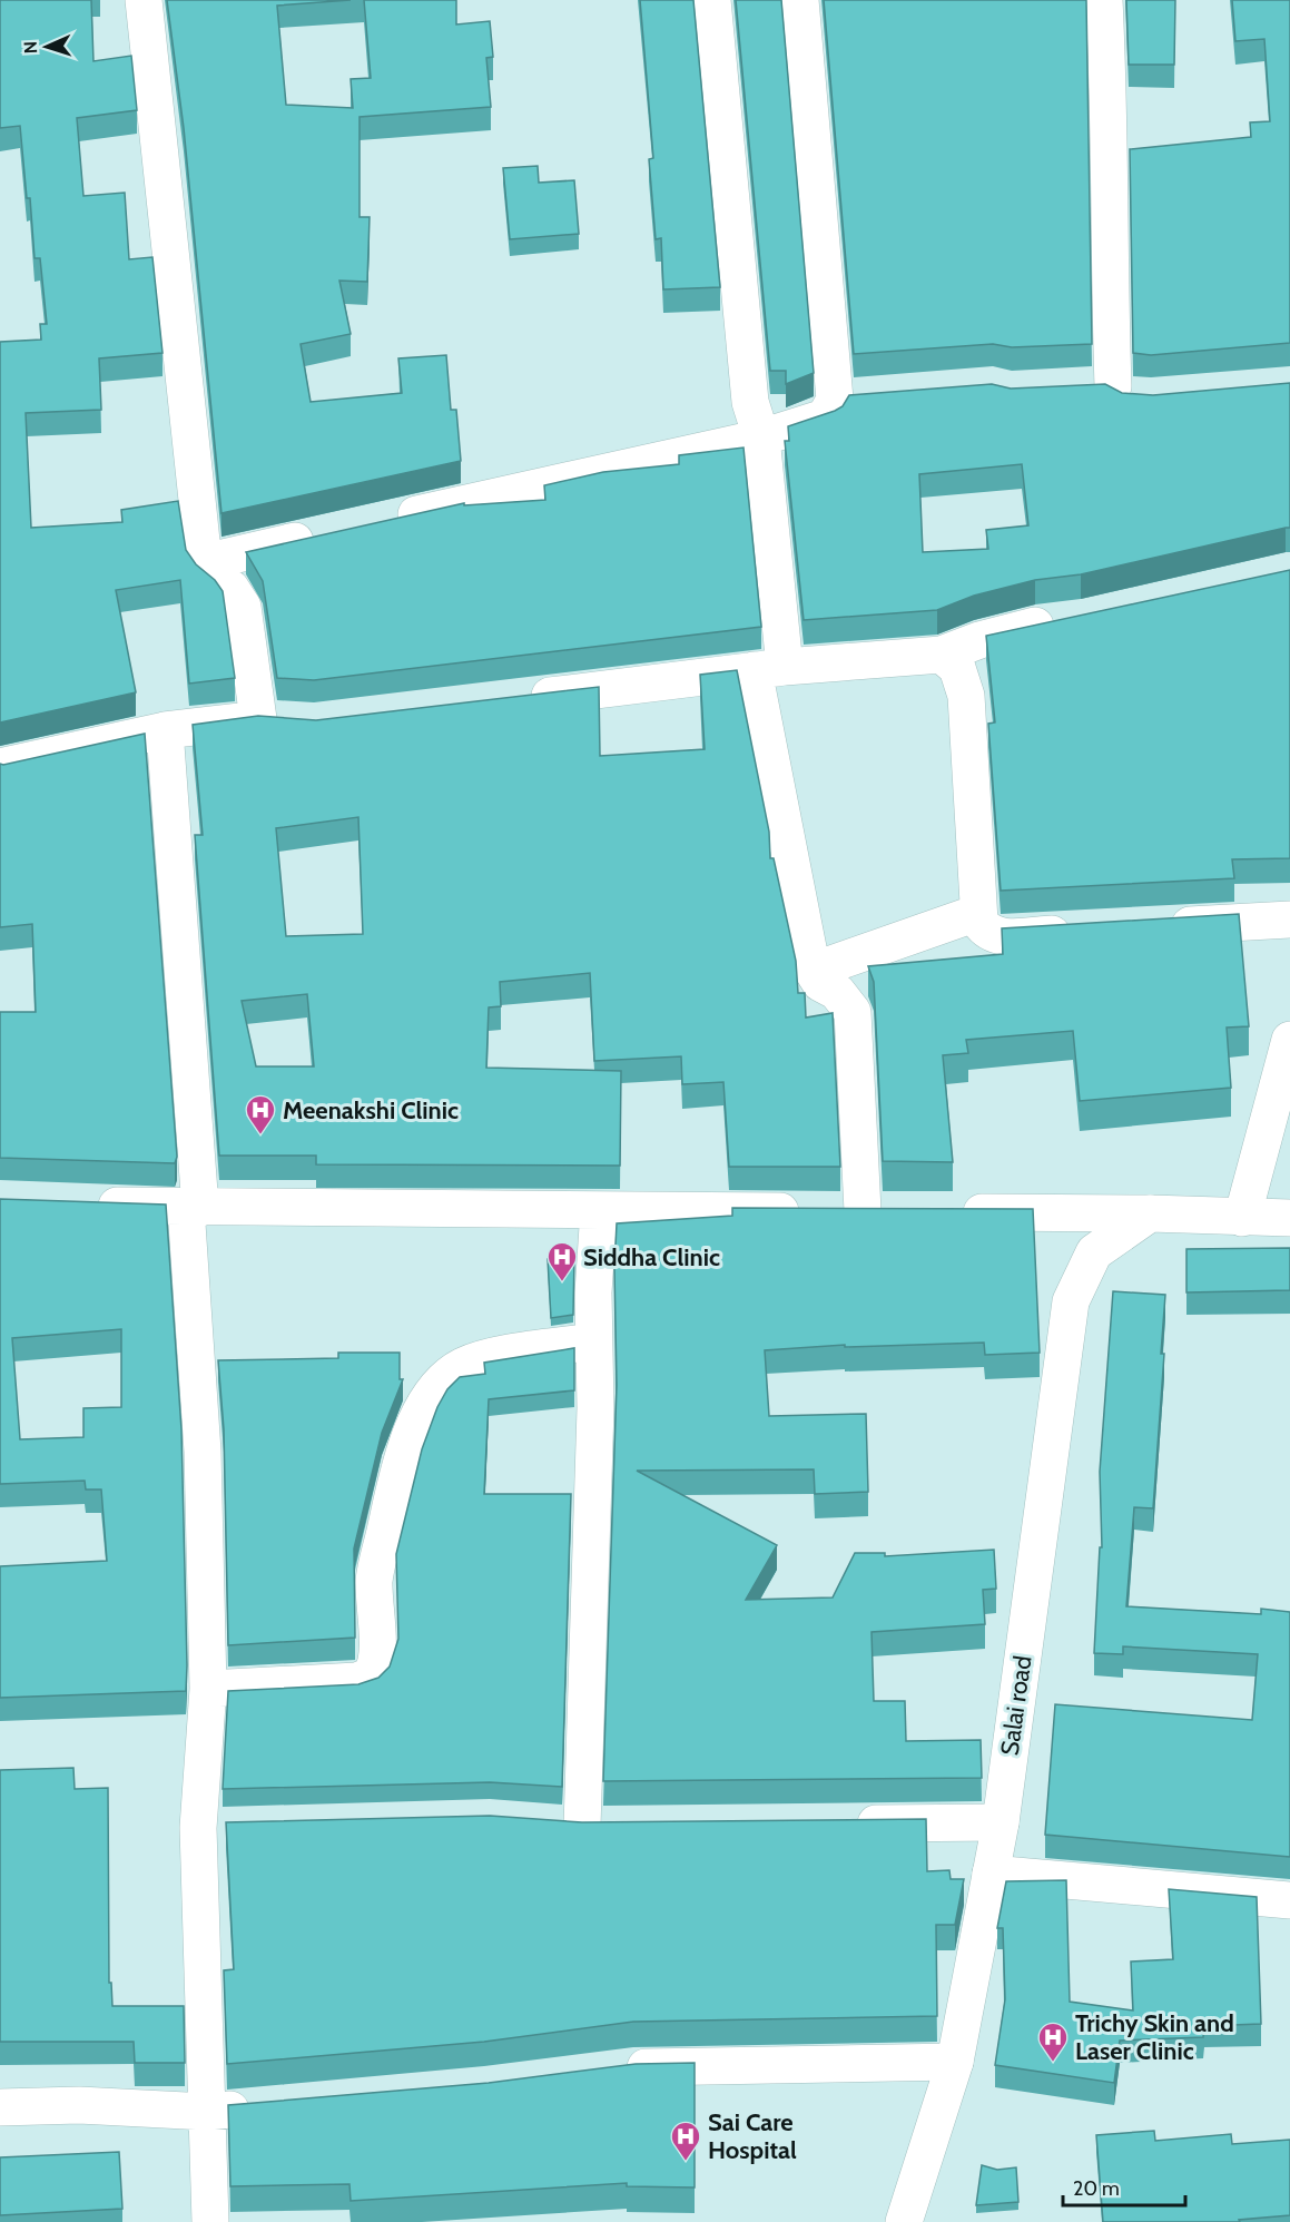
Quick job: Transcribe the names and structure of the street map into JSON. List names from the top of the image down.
{
  "streets": {
    "street": ["Salai road"]
  },
  "places": {
    "hospital": [
      "Meenakshi Clinic",
      "Siddha Clinic",
      "Trichy Skin and Laser Clinic",
      "Sai Care Hospital"
    ]
  },
  "scale_bar": "20 m",
  "north": "left"
}
